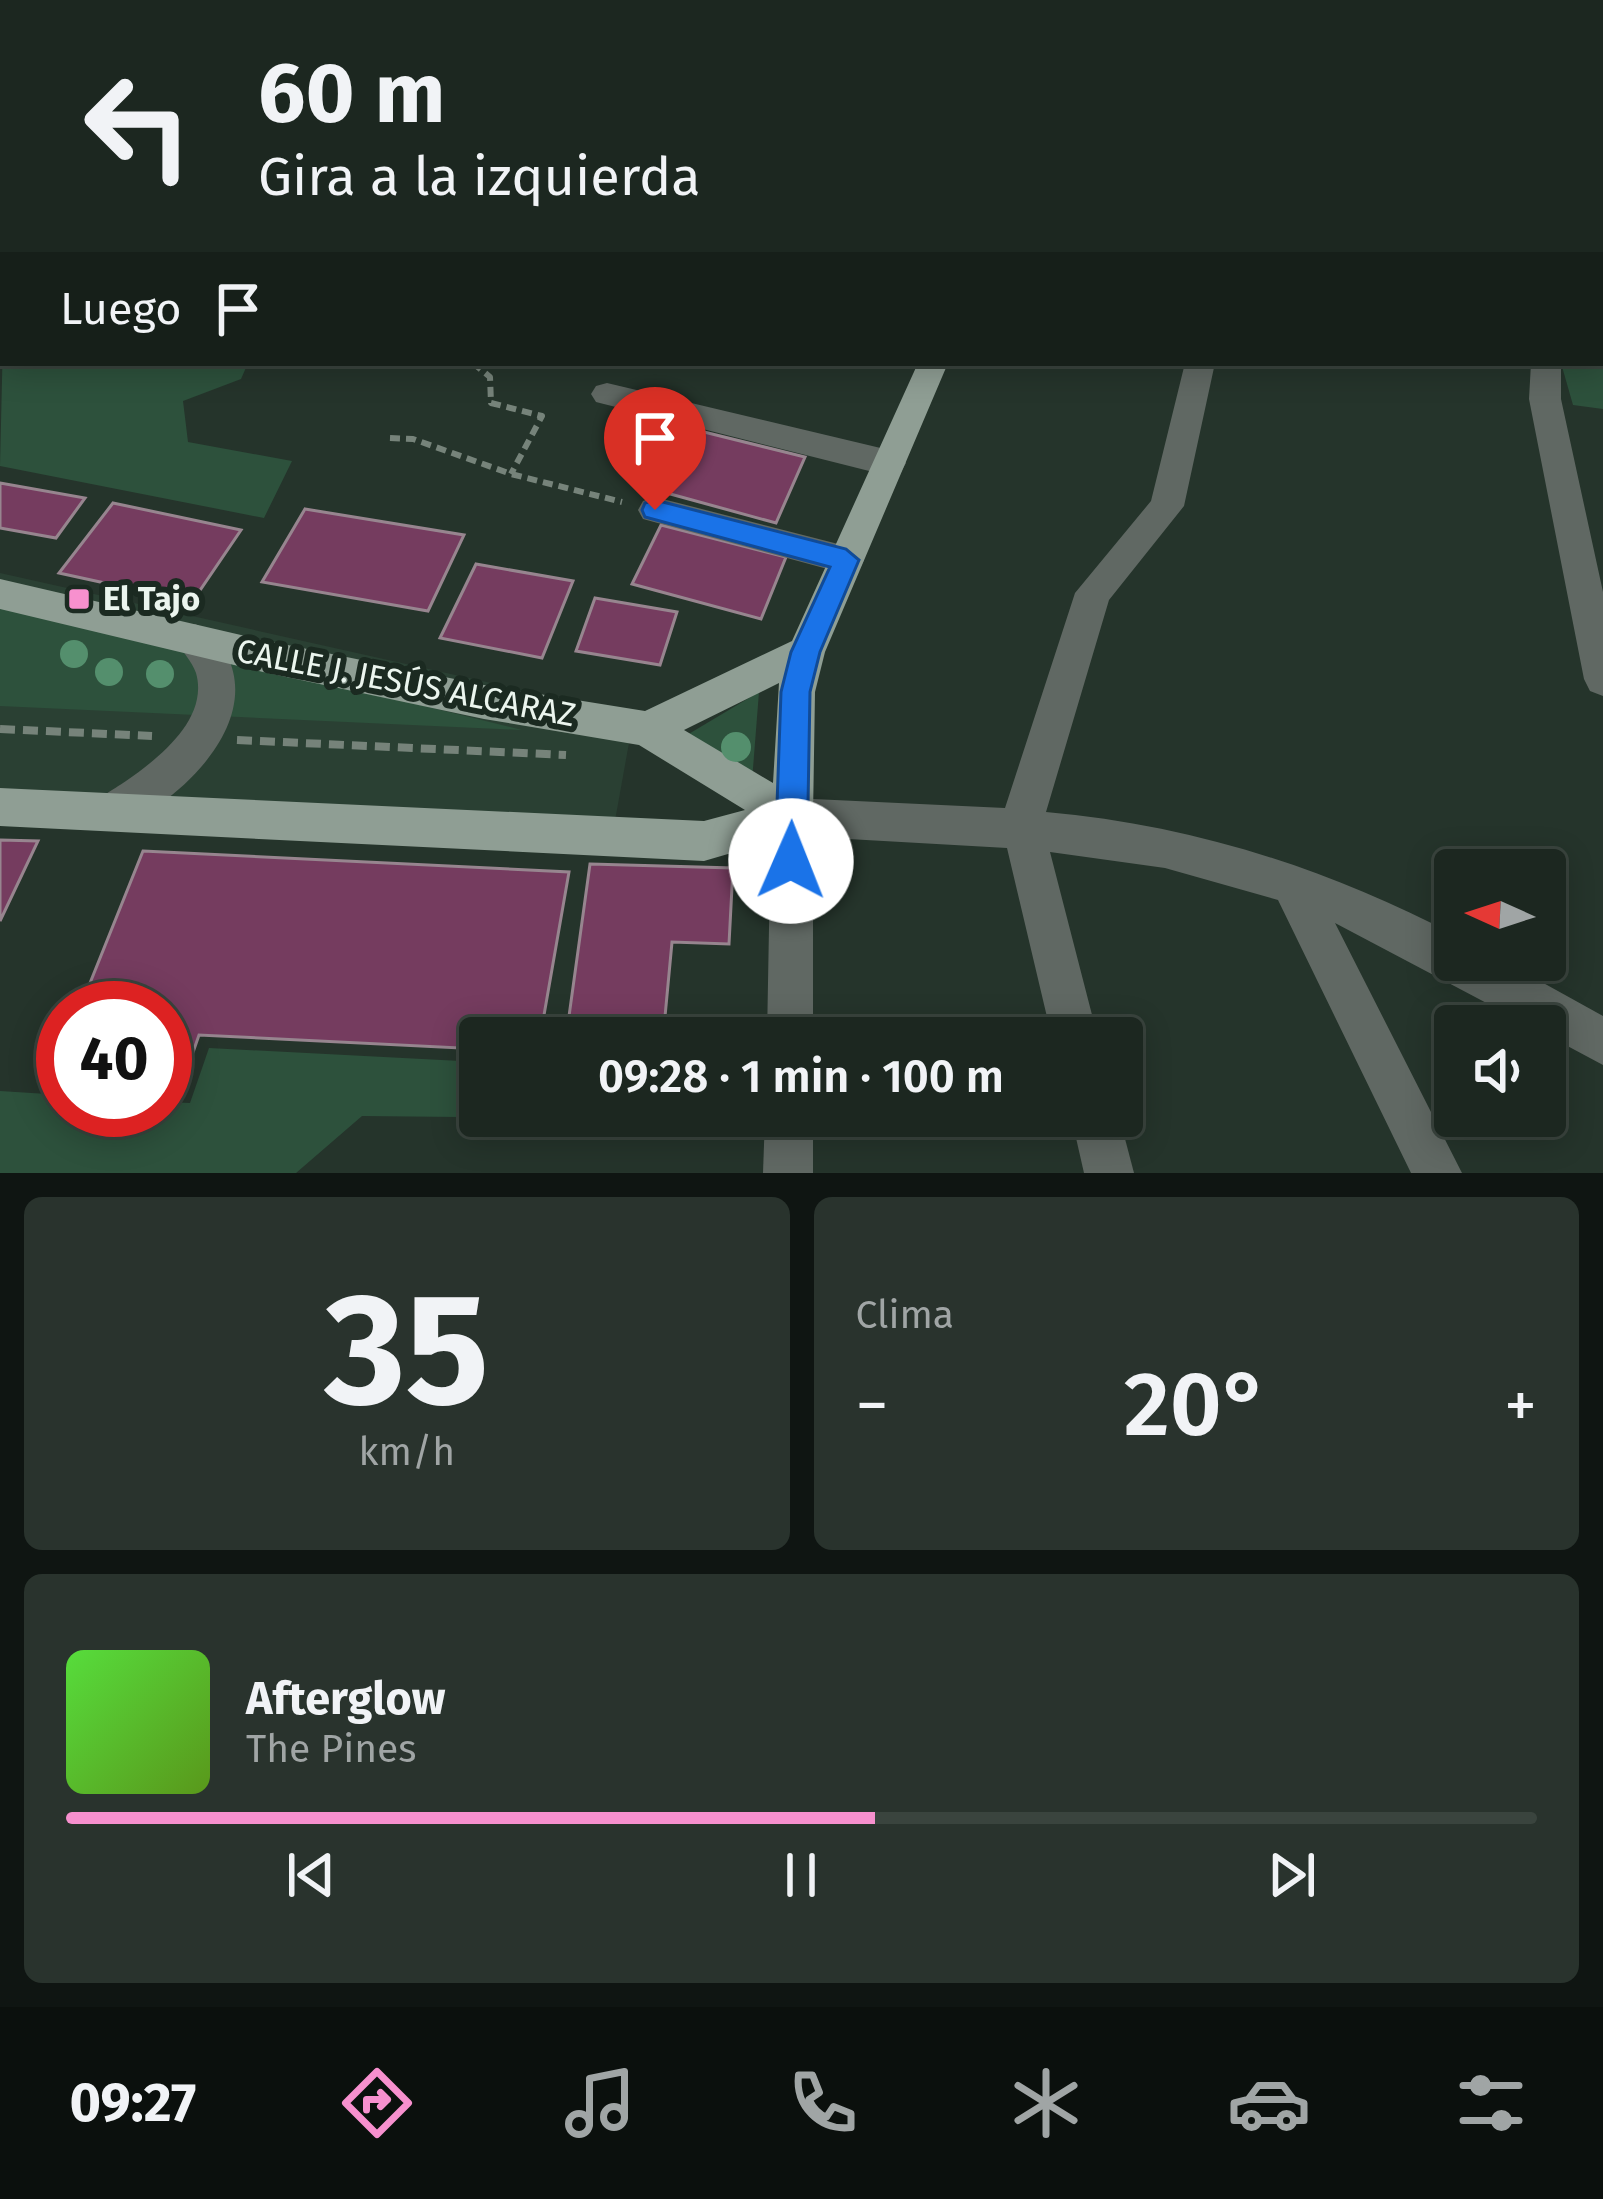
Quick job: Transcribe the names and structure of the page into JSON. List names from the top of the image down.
{
  "streets": {
    "main road": ["CALLE J. JESÚS ALCARAZ"]
  },
  "places": {
    "transit": ["El Tajo"]
  },
  "north": "left",
  "page": {
    "turn": ["60 m", "Gira a la izquierda"],
    "then": "Luego",
    "limit": "40",
    "trip": "09:28 · 1 min · 100 m",
    "tile": [
      ["35", "km/h"],
      "Clima"
    ],
    "heat": ["−", "20°", "+"],
    "song": ["Afterglow", "The Pines"],
    "tabs": "09:27"
  }
}
